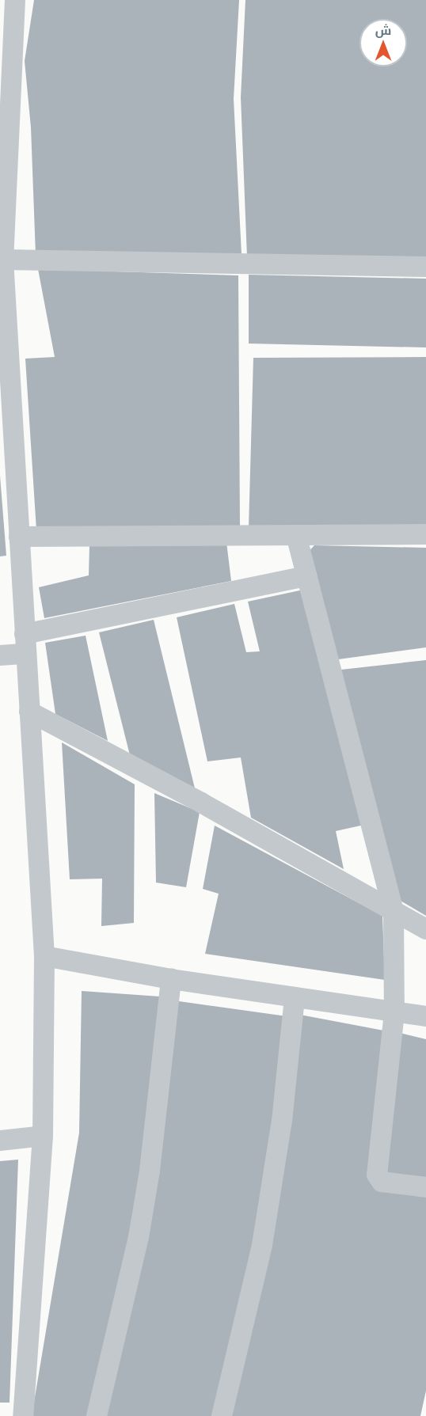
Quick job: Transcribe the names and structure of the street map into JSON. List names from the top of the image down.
{
  "north": "top"
}
